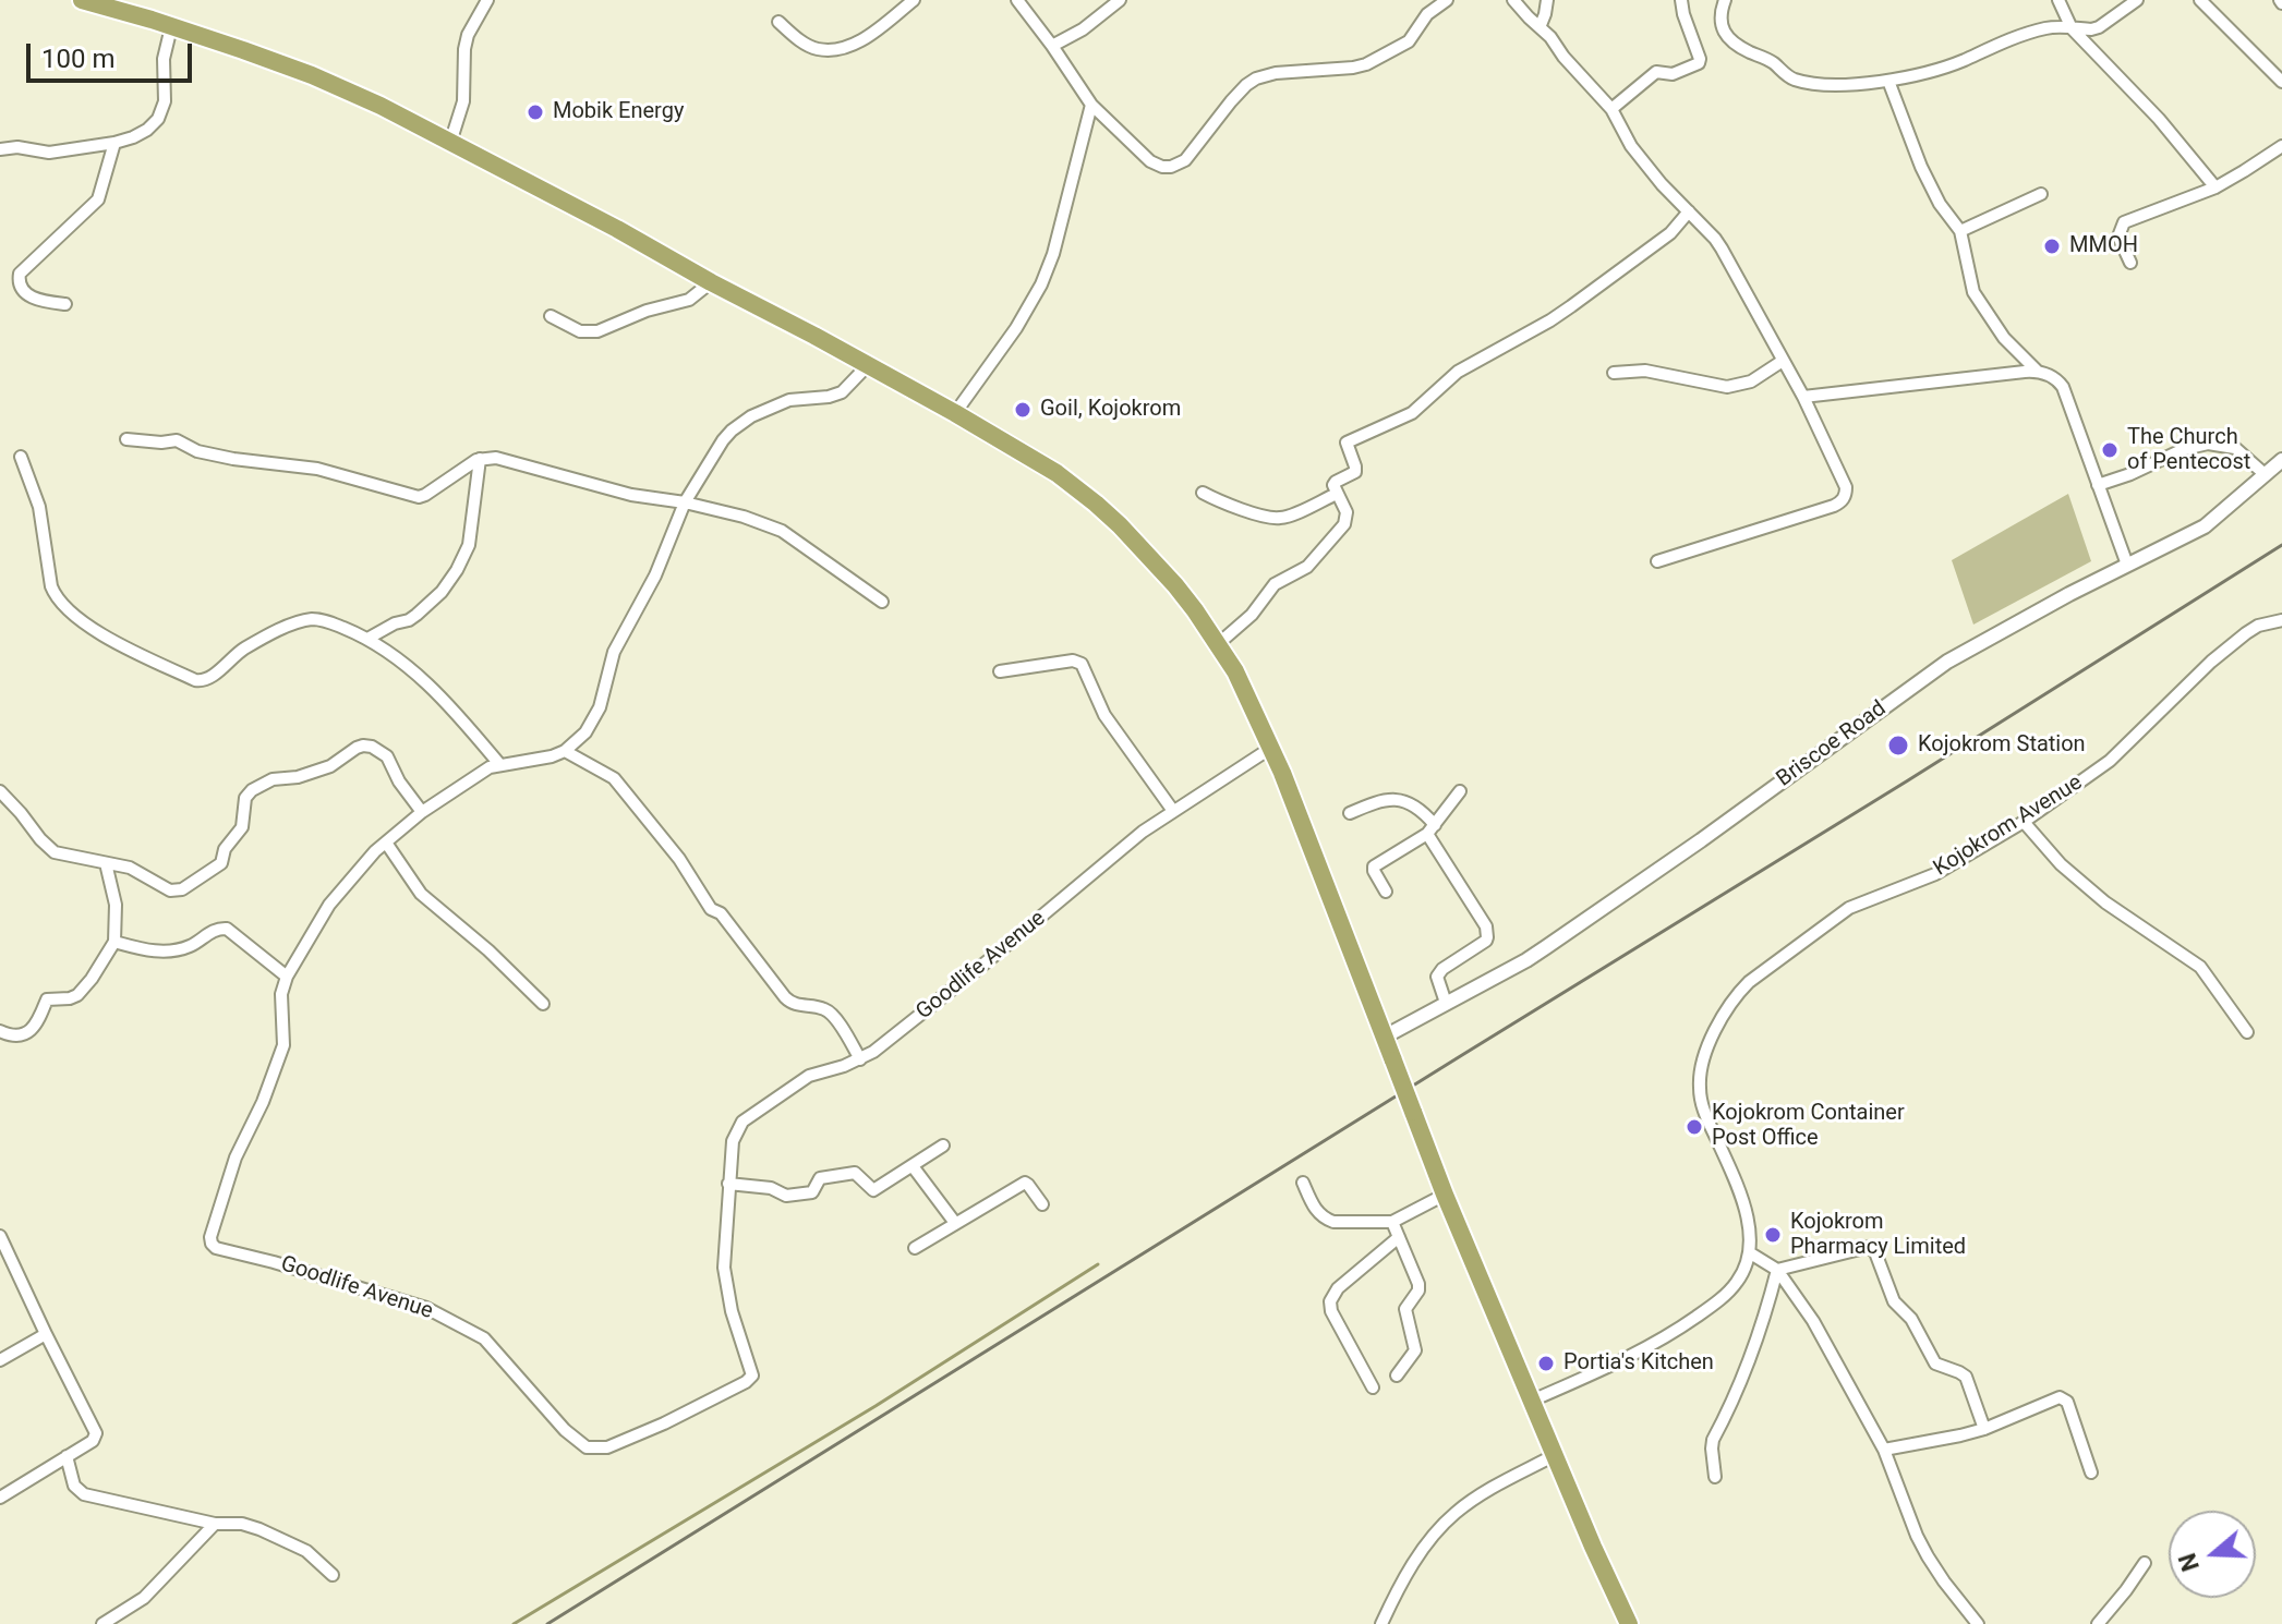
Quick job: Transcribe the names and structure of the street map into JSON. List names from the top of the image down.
{
  "streets": {
    "street": ["Briscoe Road", "Kojokrom Avenue", "Goodlife Avenue"]
  },
  "places": [
    "Mobik Energy",
    "MMOH",
    "Goil, Kojokrom",
    "The Church of Pentecost",
    "Kojokrom Station",
    "Kojokrom Container Post Office",
    "Kojokrom Pharmacy Limited",
    "Portia's Kitchen"
  ],
  "scale_bar": "100 m",
  "north": "left"
}
